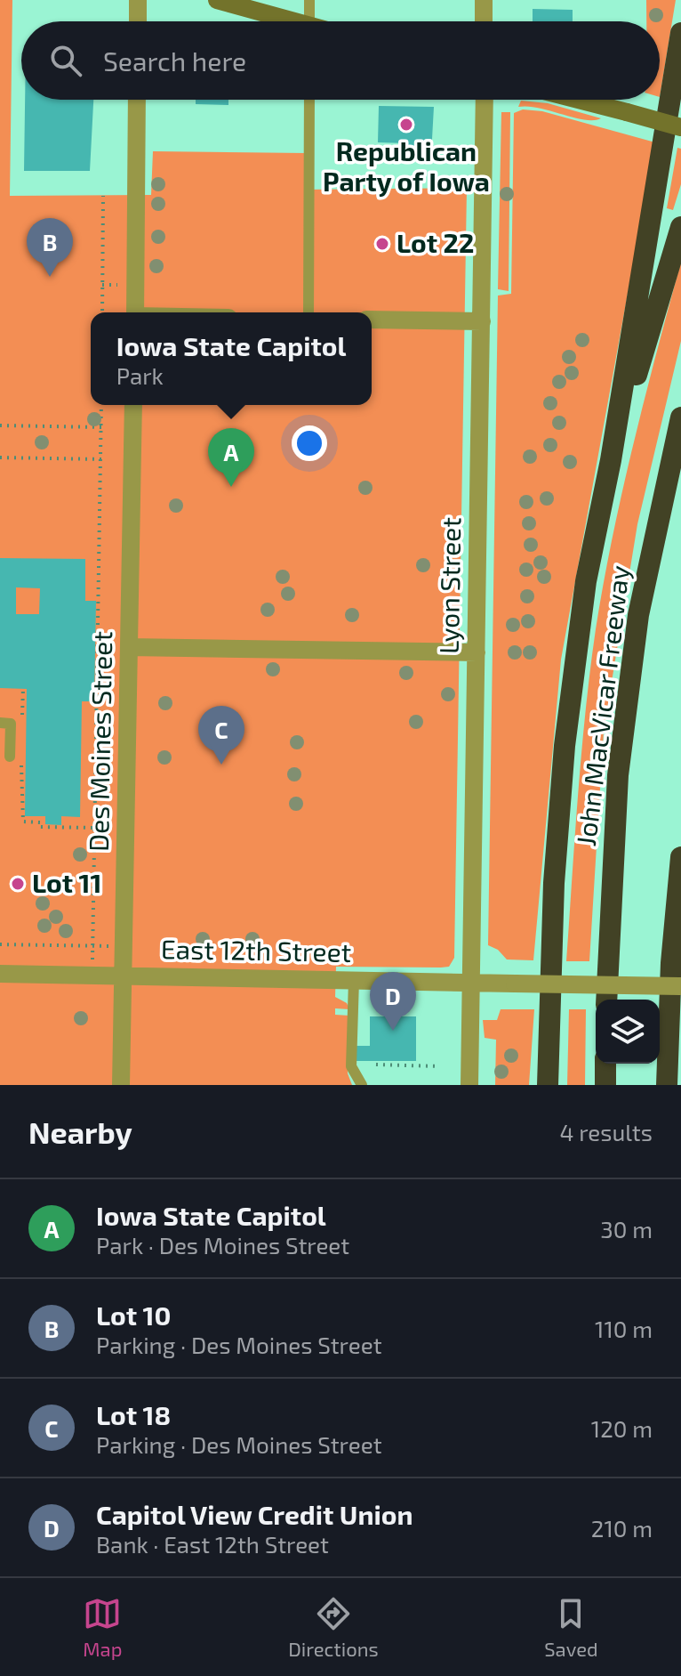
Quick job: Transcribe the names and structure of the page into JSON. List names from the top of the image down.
{
  "streets": {
    "highway": ["John MacVicar Freeway"],
    "street": ["Lyon Street", "Des Moines Street", "East 12th Street"]
  },
  "crossings": [
    ["Lyon Street", "East 12th Street"],
    ["Des Moines Street", "East 12th Street"]
  ],
  "places": ["Republican Party of Iowa", "Lot 22", "Lot 11"],
  "page": {
    "search": "Search here",
    "pins": [
      "B",
      "A",
      "C",
      "D"
    ],
    "popup": ["Iowa State Capitol", "Park"],
    "heading": ["Nearby", "4 results"],
    "list": [
      {
        "mark": "A",
        "name": "Iowa State Capitol",
        "note": "Park · Des Moines Street",
        "value": "30 m"
      },
      {
        "mark": "B",
        "name": "Lot 10",
        "note": "Parking · Des Moines Street",
        "value": "110 m"
      },
      {
        "mark": "C",
        "name": "Lot 18",
        "note": "Parking · Des Moines Street",
        "value": "120 m"
      },
      {
        "mark": "D",
        "name": "Capitol View Credit Union",
        "note": "Bank · East 12th Street",
        "value": "210 m"
      }
    ],
    "nav": ["Map", "Directions", "Saved"]
  }
}
